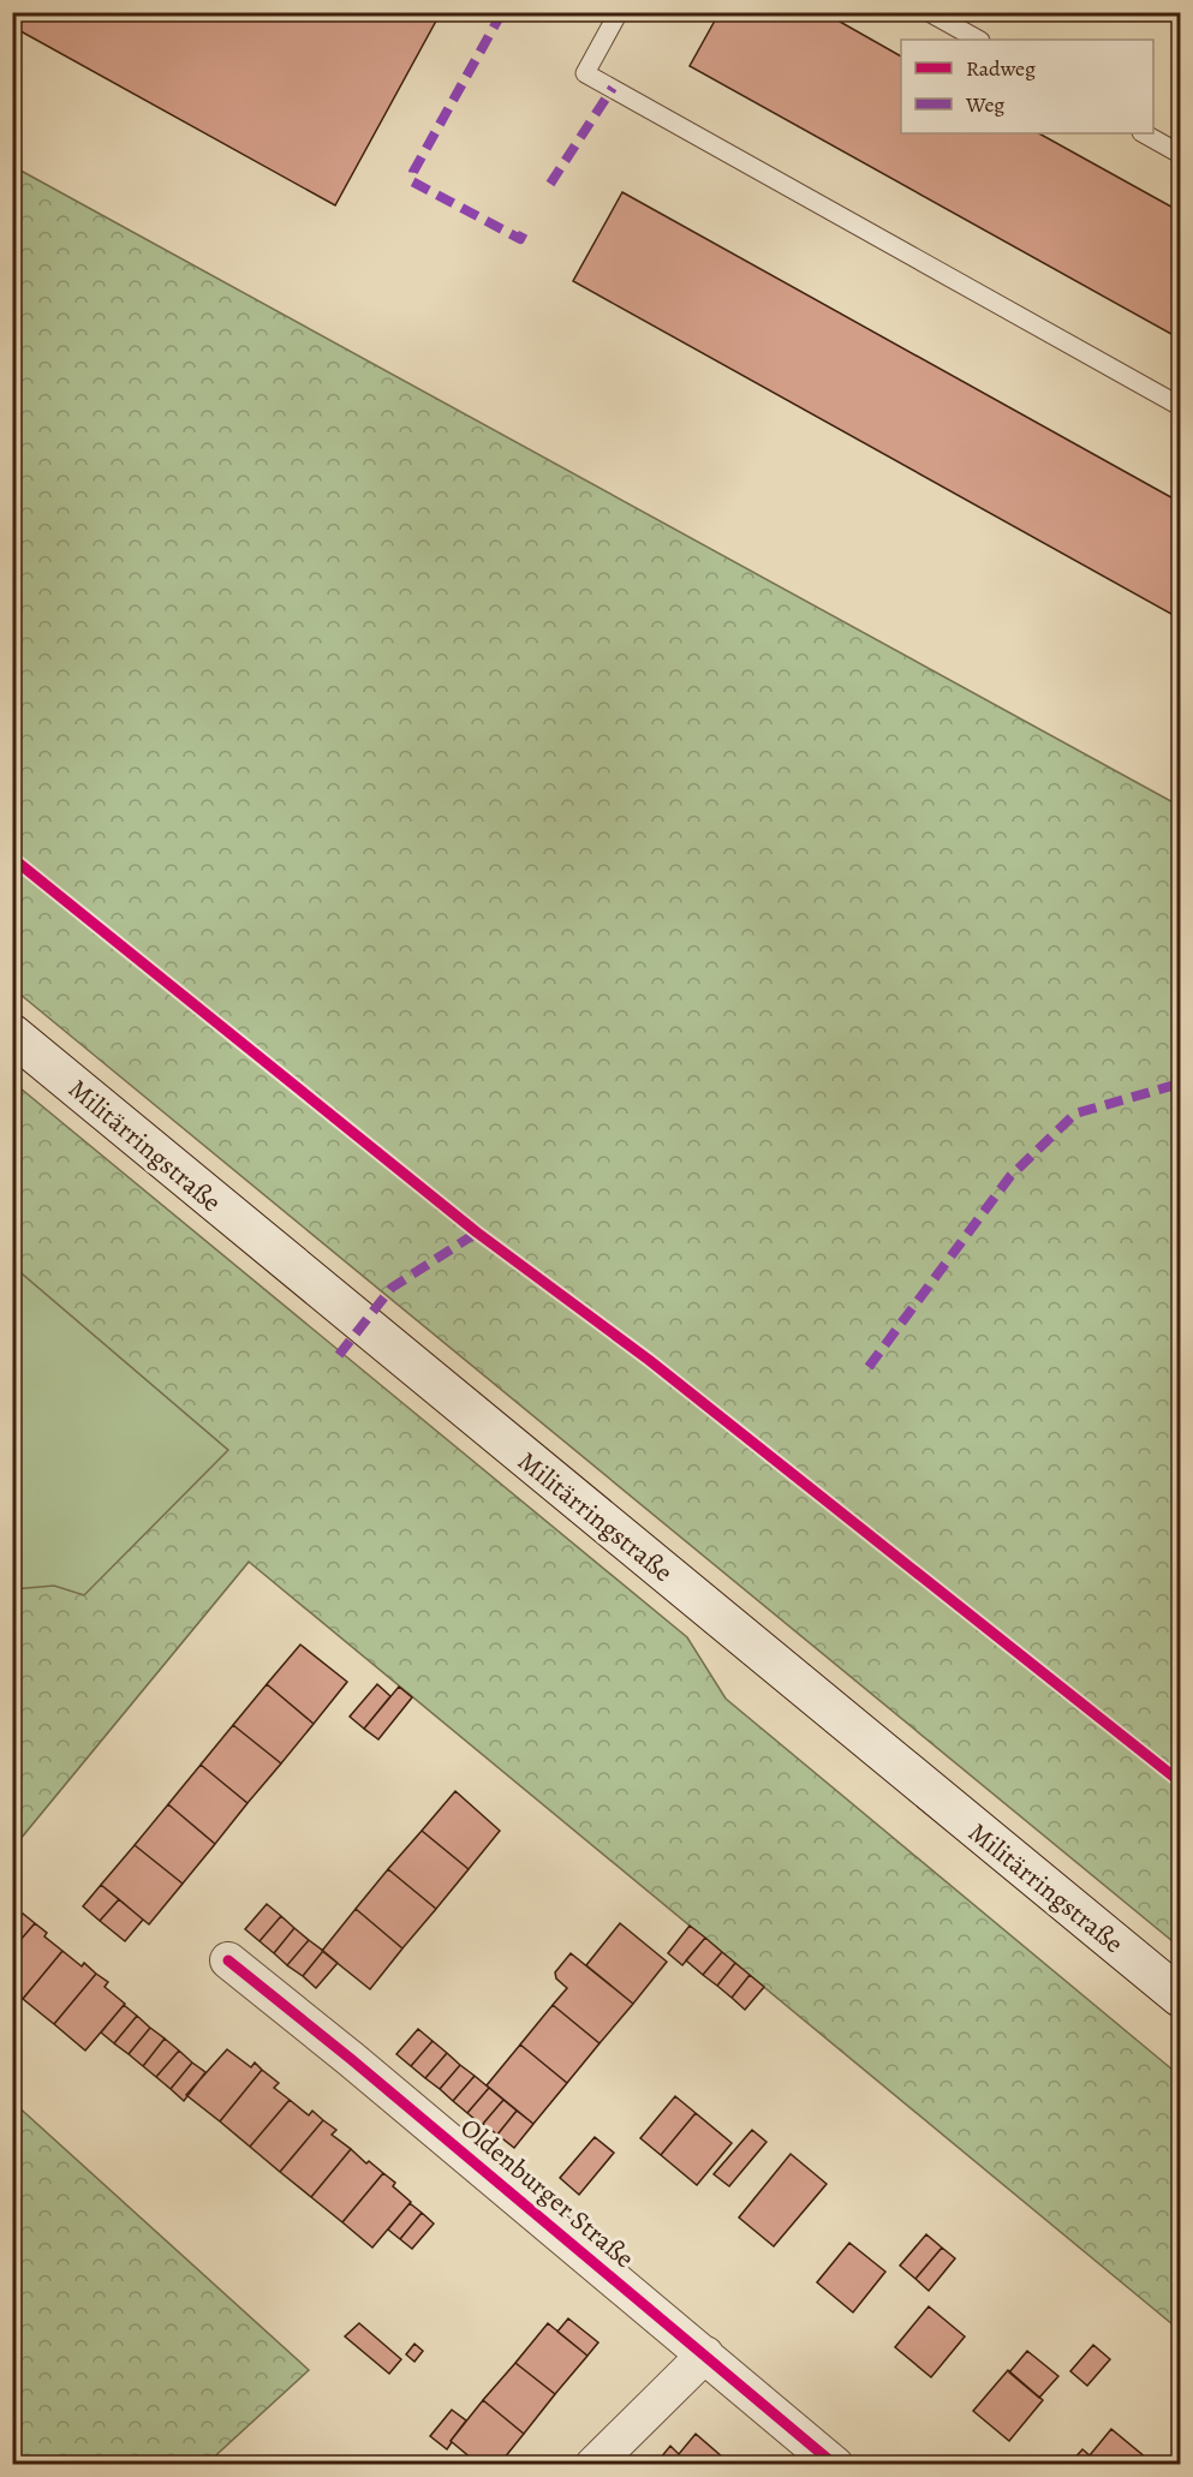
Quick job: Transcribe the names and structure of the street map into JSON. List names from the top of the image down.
{
  "streets": {
    "main road": ["Militärringstraße"],
    "street": ["Oldenburger Straße"]
  },
  "legend": ["Radweg", "Weg"]
}
